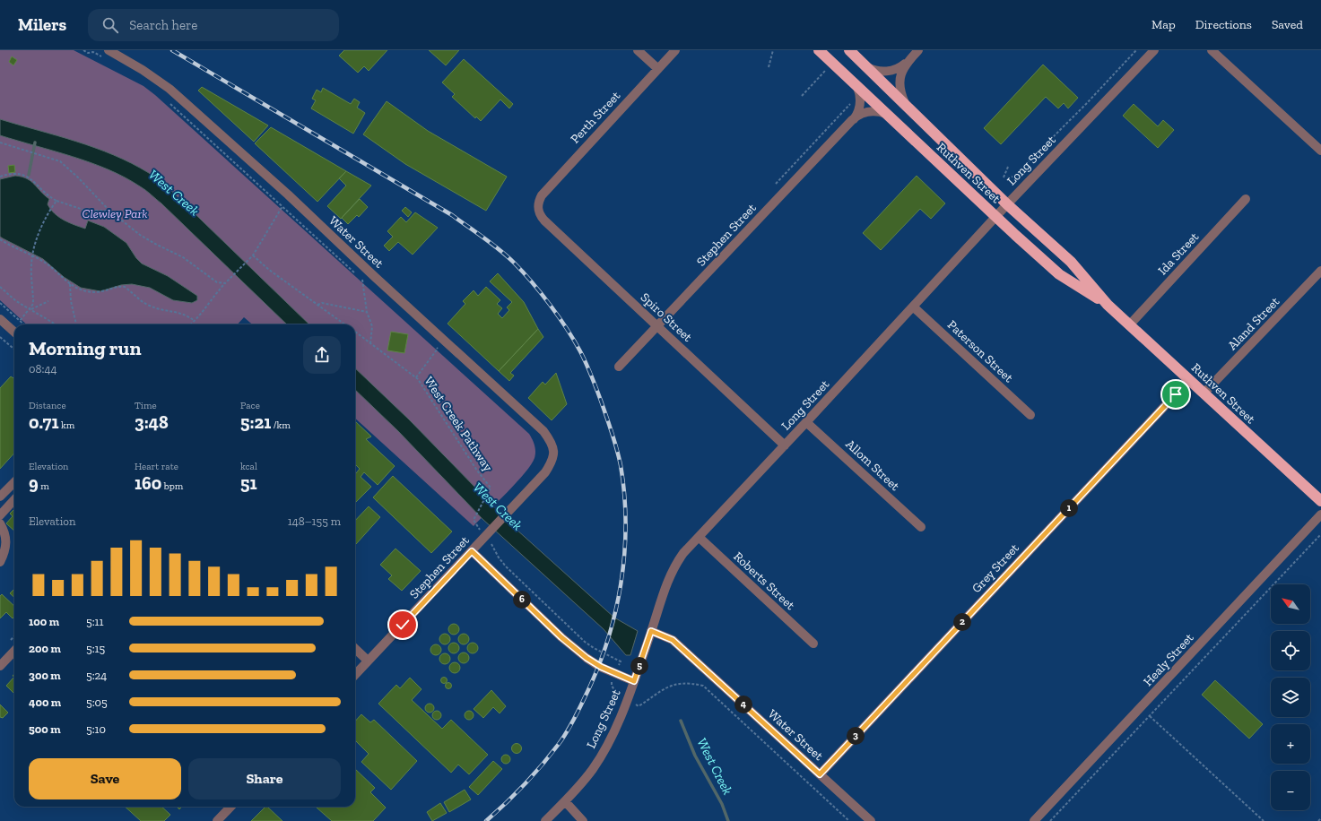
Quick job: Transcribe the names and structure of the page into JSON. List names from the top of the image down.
{
  "streets": {
    "highway": ["Ruthven Street"],
    "street": [
      "Perth Street",
      "Long Street",
      "Stephen Street",
      "Water Street",
      "Ida Street",
      "Spiro Street",
      "Aland Street",
      "Paterson Street",
      "Allom Street",
      "Grey Street",
      "Roberts Street",
      "Healy Street"
    ],
    "path": ["West Creek Pathway"]
  },
  "crossings": [
    ["Perth Street", "Spiro Street"],
    ["Long Street", "Ruthven Street"],
    ["Long Street", "Water Street"],
    ["Long Street", "Spiro Street"],
    ["Long Street", "Paterson Street"],
    ["Long Street", "Allom Street"],
    ["Long Street", "Roberts Street"],
    ["Ruthven Street", "Stephen Street"],
    ["Ruthven Street", "Ida Street"],
    ["Ruthven Street", "Aland Street"],
    ["Ruthven Street", "Grey Street"],
    ["Stephen Street", "Water Street"],
    ["Stephen Street", "Spiro Street"],
    ["Water Street", "Grey Street"]
  ],
  "water": ["West Creek"],
  "parks": ["Clewley Park"],
  "north": "top left",
  "page": {
    "header": "Milers",
    "search": "Search here",
    "nav": ["Map", "Directions", "Saved"],
    "heading": ["Morning run", "08:44"],
    "stats": [
      ["Distance", "0.71 km"],
      ["Time", "3:48"],
      ["Pace", "5:21 /km"],
      ["Elevation", "9 m"],
      ["Heart rate", "160 bpm"],
      ["kcal", "51"]
    ],
    "pins": [
      "1",
      "6",
      "2",
      "5",
      "4",
      "3"
    ],
    "chart": ["Elevation", "148–155 m"],
    "map_buttons": ["+", "−"],
    "list": [
      {
        "name": "100 m",
        "note": "5:11"
      },
      {
        "name": "200 m",
        "note": "5:15"
      },
      {
        "name": "300 m",
        "note": "5:24"
      },
      {
        "name": "400 m",
        "note": "5:05"
      },
      {
        "name": "500 m",
        "note": "5:10"
      }
    ],
    "buttons": ["Save", "Share"]
  }
}
